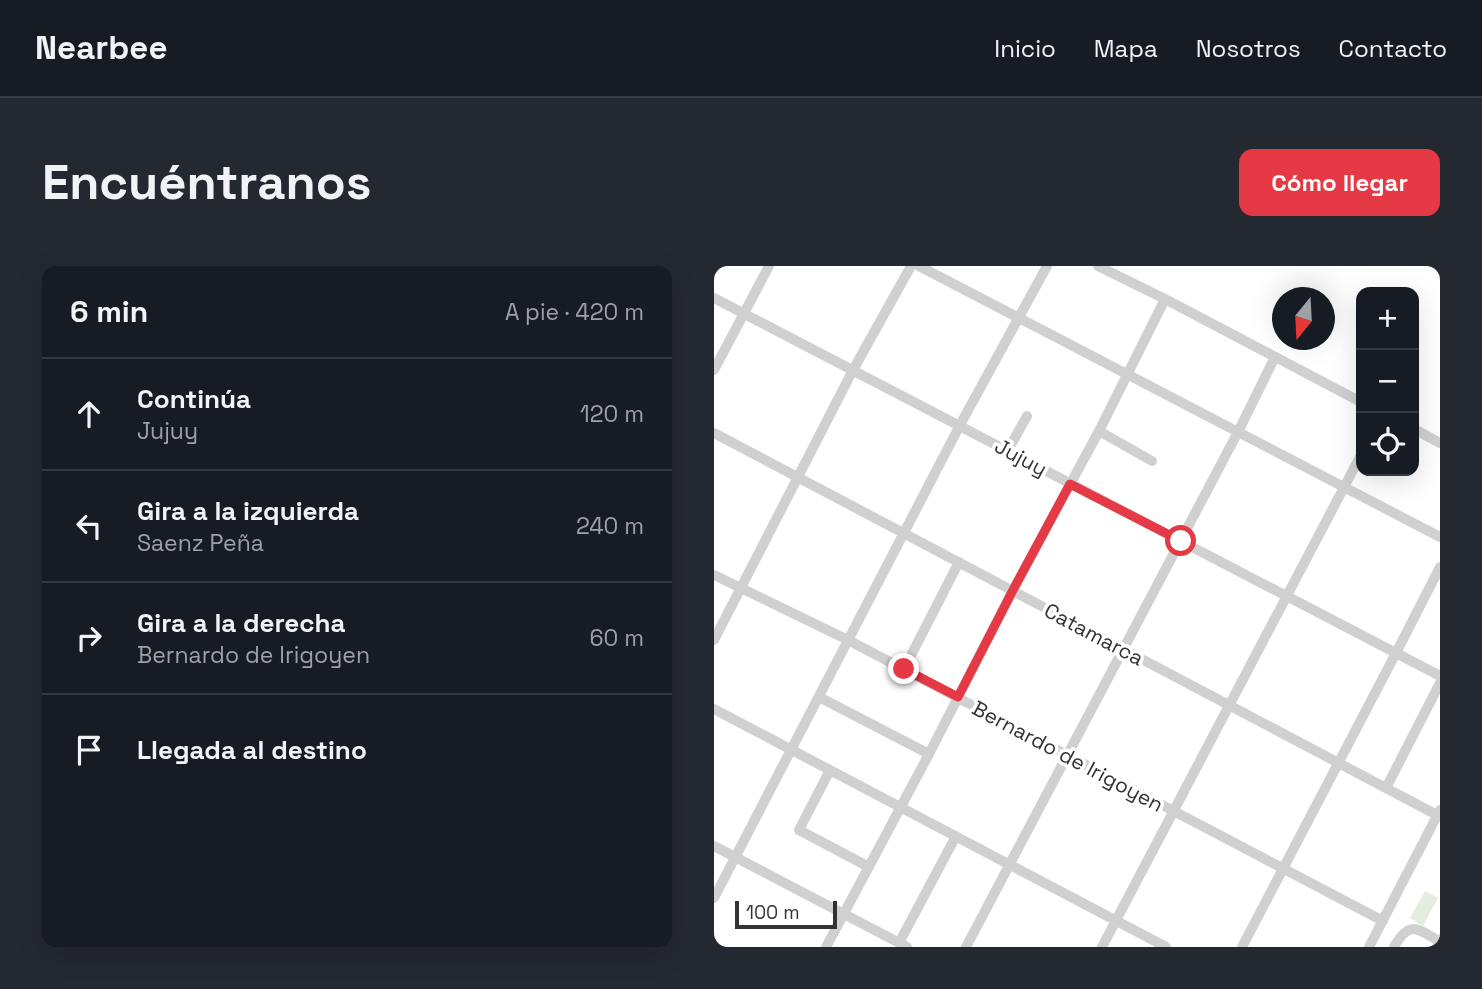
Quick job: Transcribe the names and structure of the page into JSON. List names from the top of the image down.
{
  "streets": {
    "street": ["Jujuy", "Catamarca", "Bernardo de Irigoyen"]
  },
  "scale_bar": "100 m",
  "north": "bottom",
  "page": {
    "header": "Nearbee",
    "nav": [
      "Inicio",
      "Mapa",
      "Nosotros",
      "Contacto"
    ],
    "buttons": "Cómo llegar",
    "title": "Encuéntranos",
    "heading": ["6 min", "A pie · 420 m"],
    "map_buttons": ["+", "−"],
    "list": [
      ["Continúa", "Jujuy", "120 m"],
      ["Gira a la izquierda", "Saenz Peña", "240 m"],
      ["Gira a la derecha", "Bernardo de Irigoyen", "60 m"],
      "Llegada al destino"
    ],
    "scale": "100 m"
  }
}
